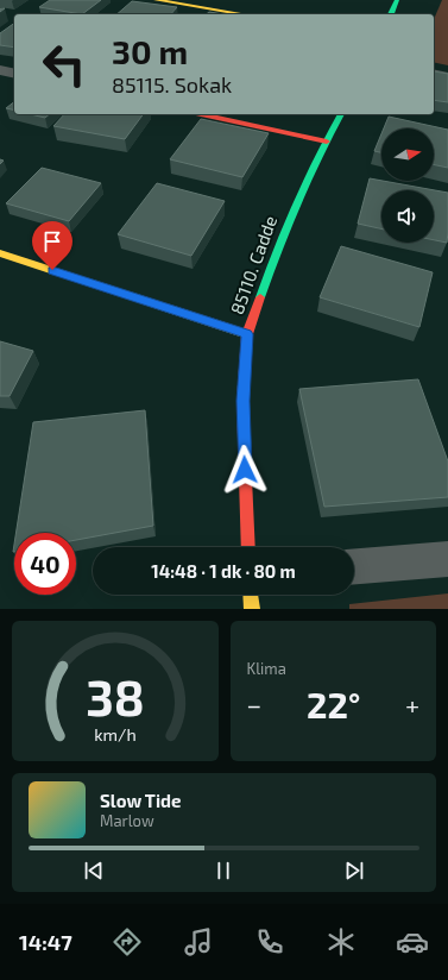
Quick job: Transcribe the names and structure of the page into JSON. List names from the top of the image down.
{
  "streets": {
    "street": ["85110. Cadde"]
  },
  "north": "right",
  "page": {
    "turn": ["30 m", "85115. Sokak"],
    "limit": "40",
    "trip": "14:48 · 1 dk · 80 m",
    "tile": "Klima",
    "heat": ["−", "22°", "+"],
    "song": ["Slow Tide", "Marlow"],
    "tabs": "14:47",
    "gauge": ["38", "km/h"]
  }
}
